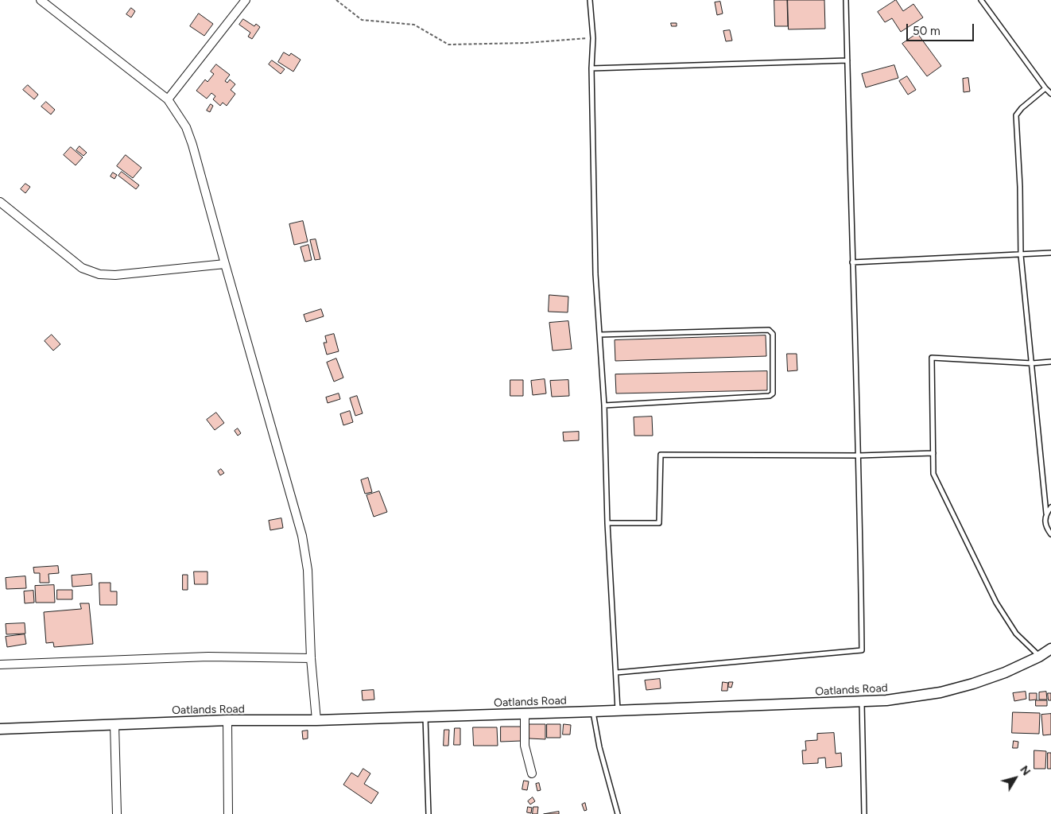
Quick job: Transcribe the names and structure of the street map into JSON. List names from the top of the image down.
{
  "streets": {
    "street": ["Oatlands Road"]
  },
  "scale_bar": "50 m",
  "north": "top right"
}
